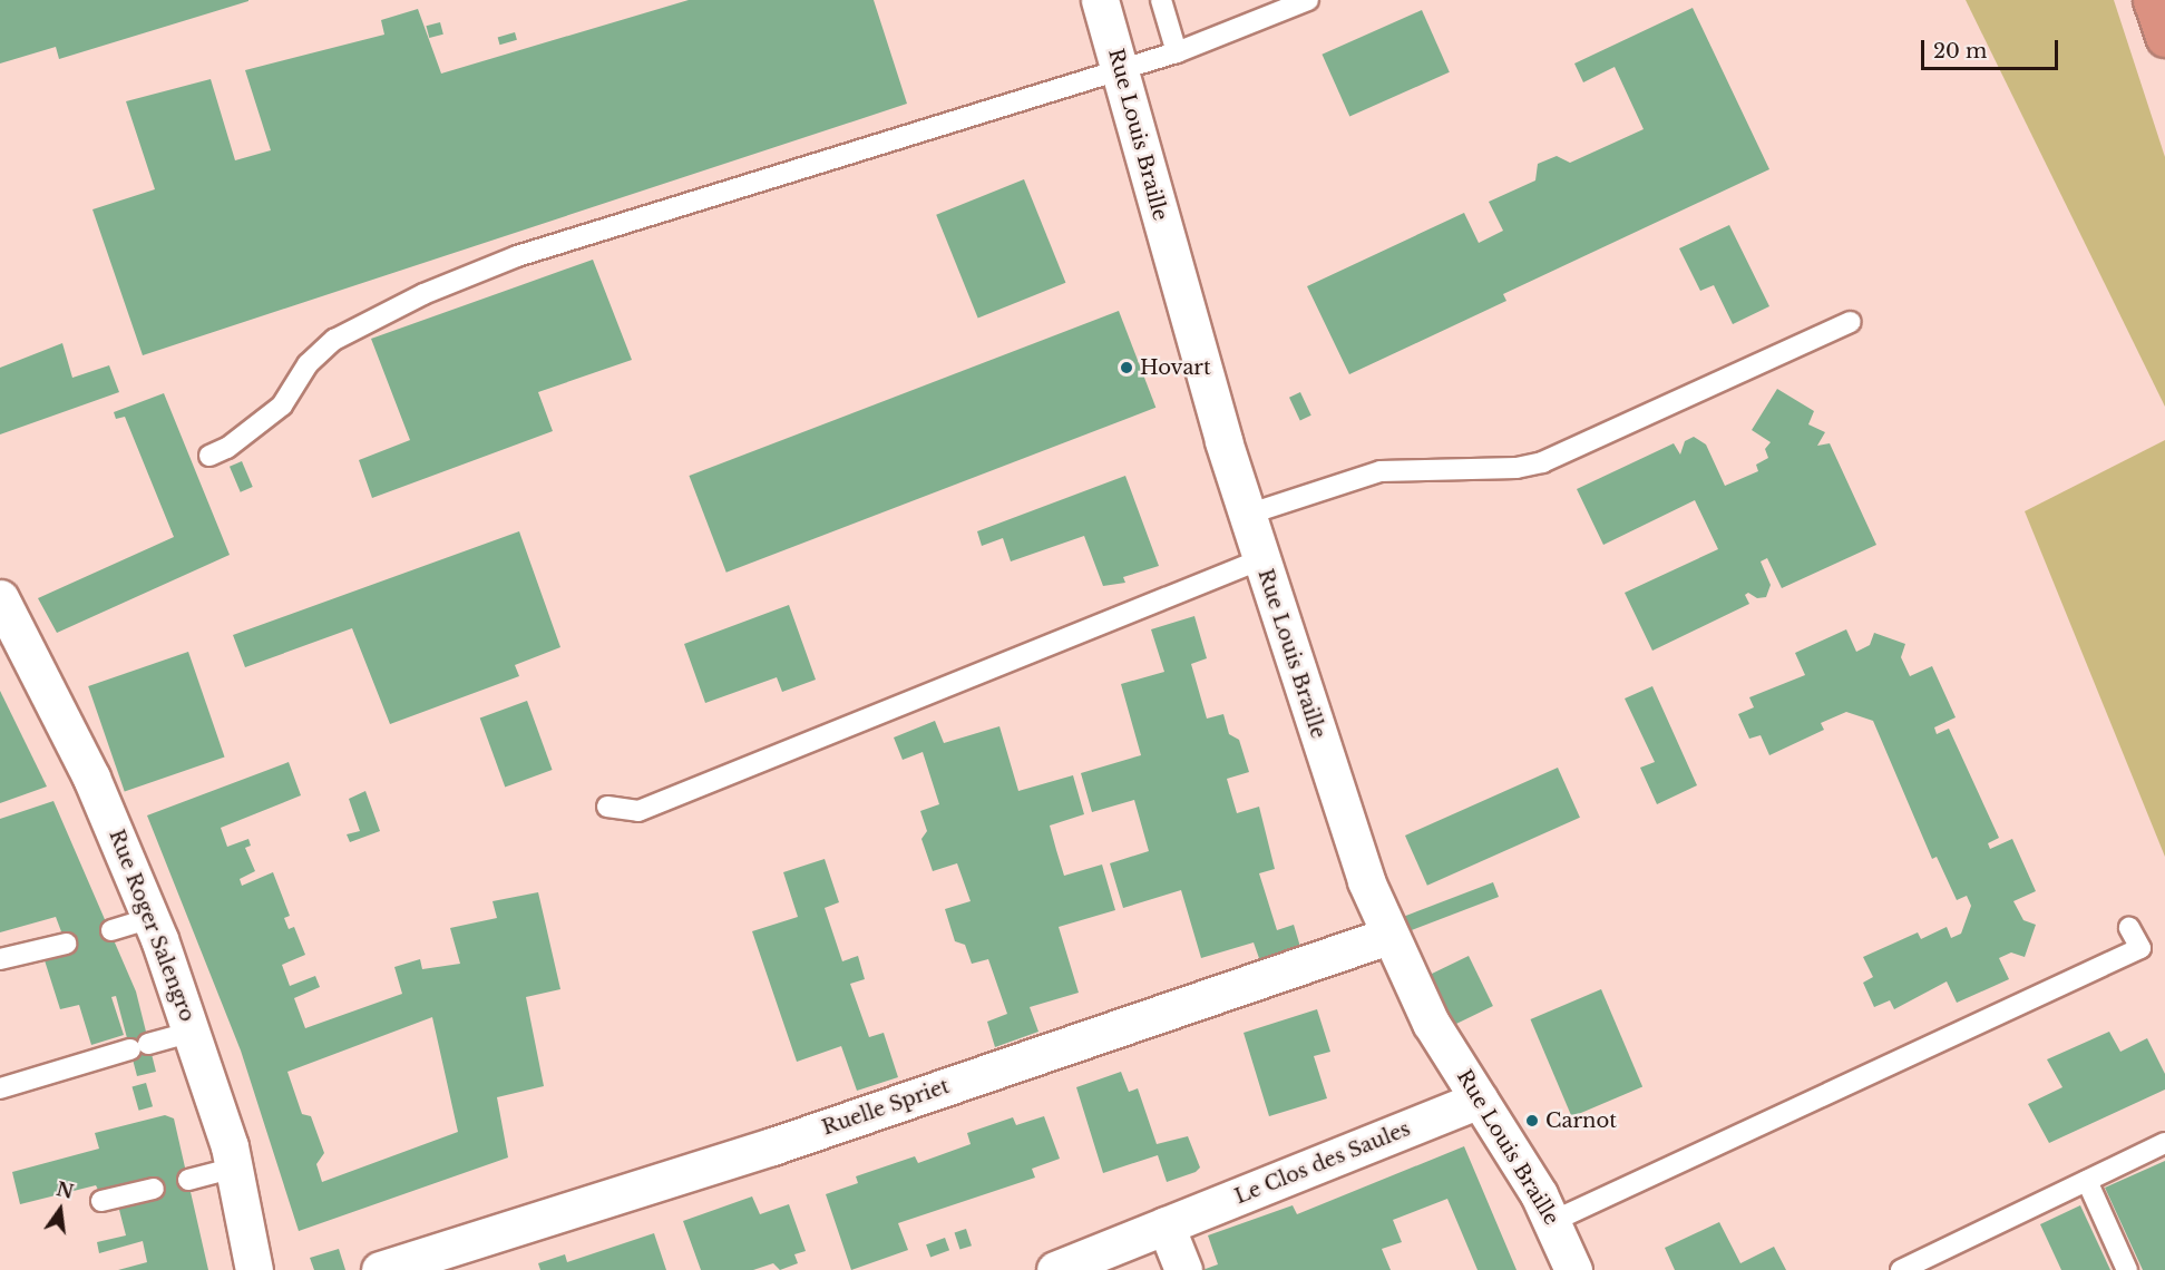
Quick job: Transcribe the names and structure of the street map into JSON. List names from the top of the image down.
{
  "streets": {
    "street": [
      "Rue Louis Braille",
      "Rue Roger Salengro",
      "Ruelle Spriet",
      "Le Clos des Saules"
    ]
  },
  "crossings": [
    ["Rue Louis Braille", "Ruelle Spriet"],
    ["Rue Louis Braille", "Le Clos des Saules"]
  ],
  "places": ["Hovart", "Carnot"],
  "scale_bar": "20 m",
  "north": "top"
}
